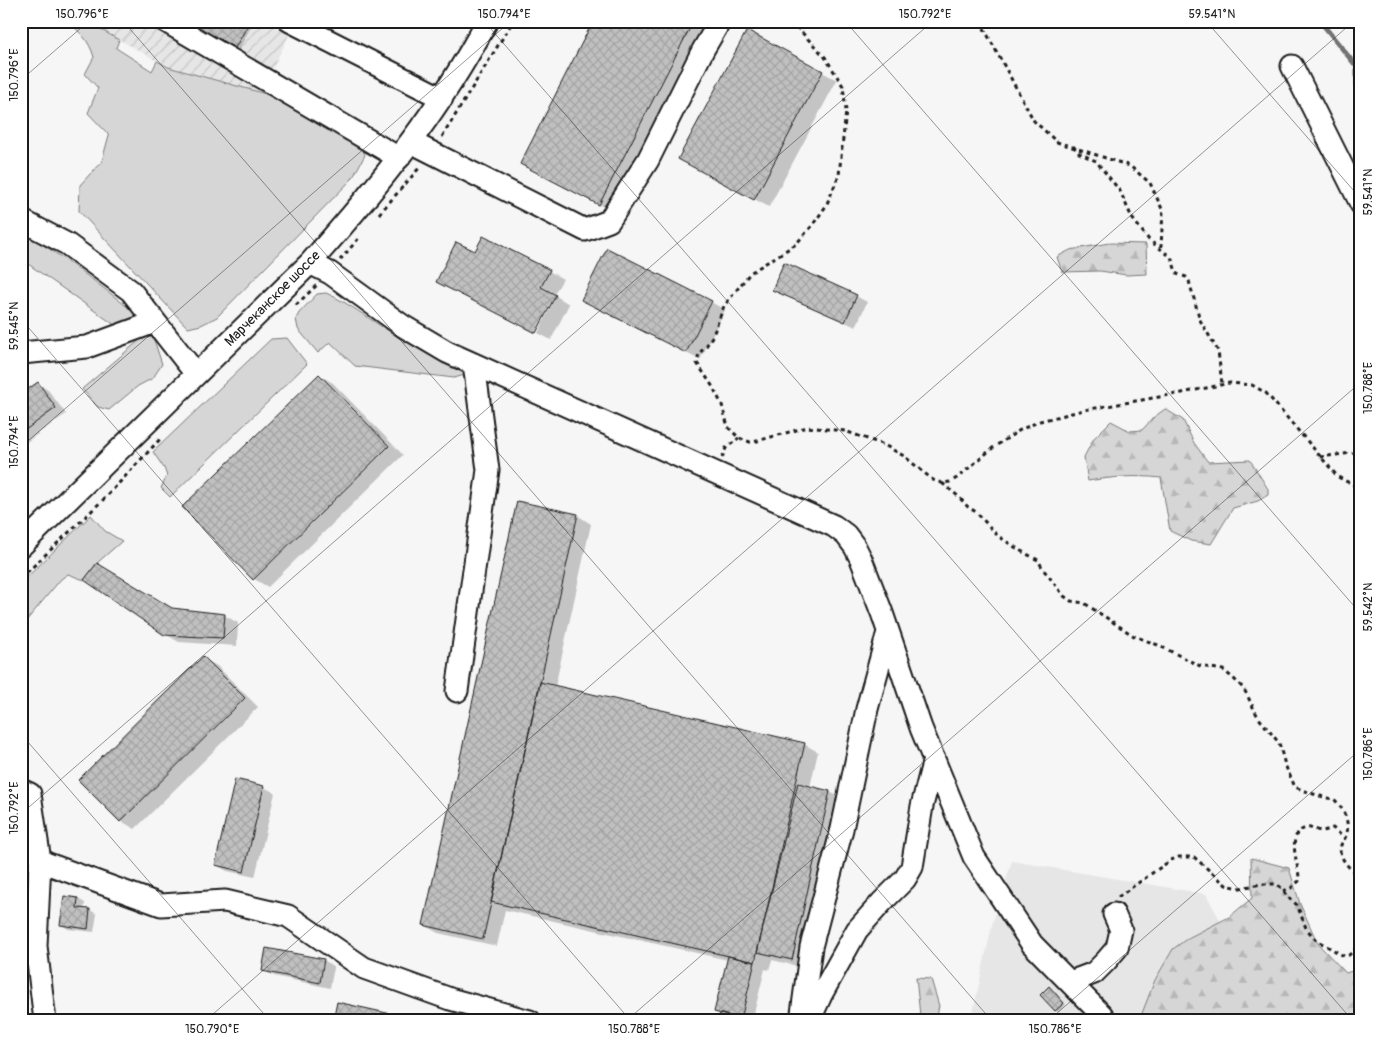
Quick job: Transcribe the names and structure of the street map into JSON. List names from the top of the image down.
{
  "streets": {
    "street": ["Марчеканское шоссе"]
  },
  "coordinates": [
    "150.796°E",
    "150.794°E",
    "150.792°E",
    "59.541°N",
    "59.545°N",
    "150.788°E",
    "59.542°N",
    "150.786°E",
    "150.790°E"
  ]
}
